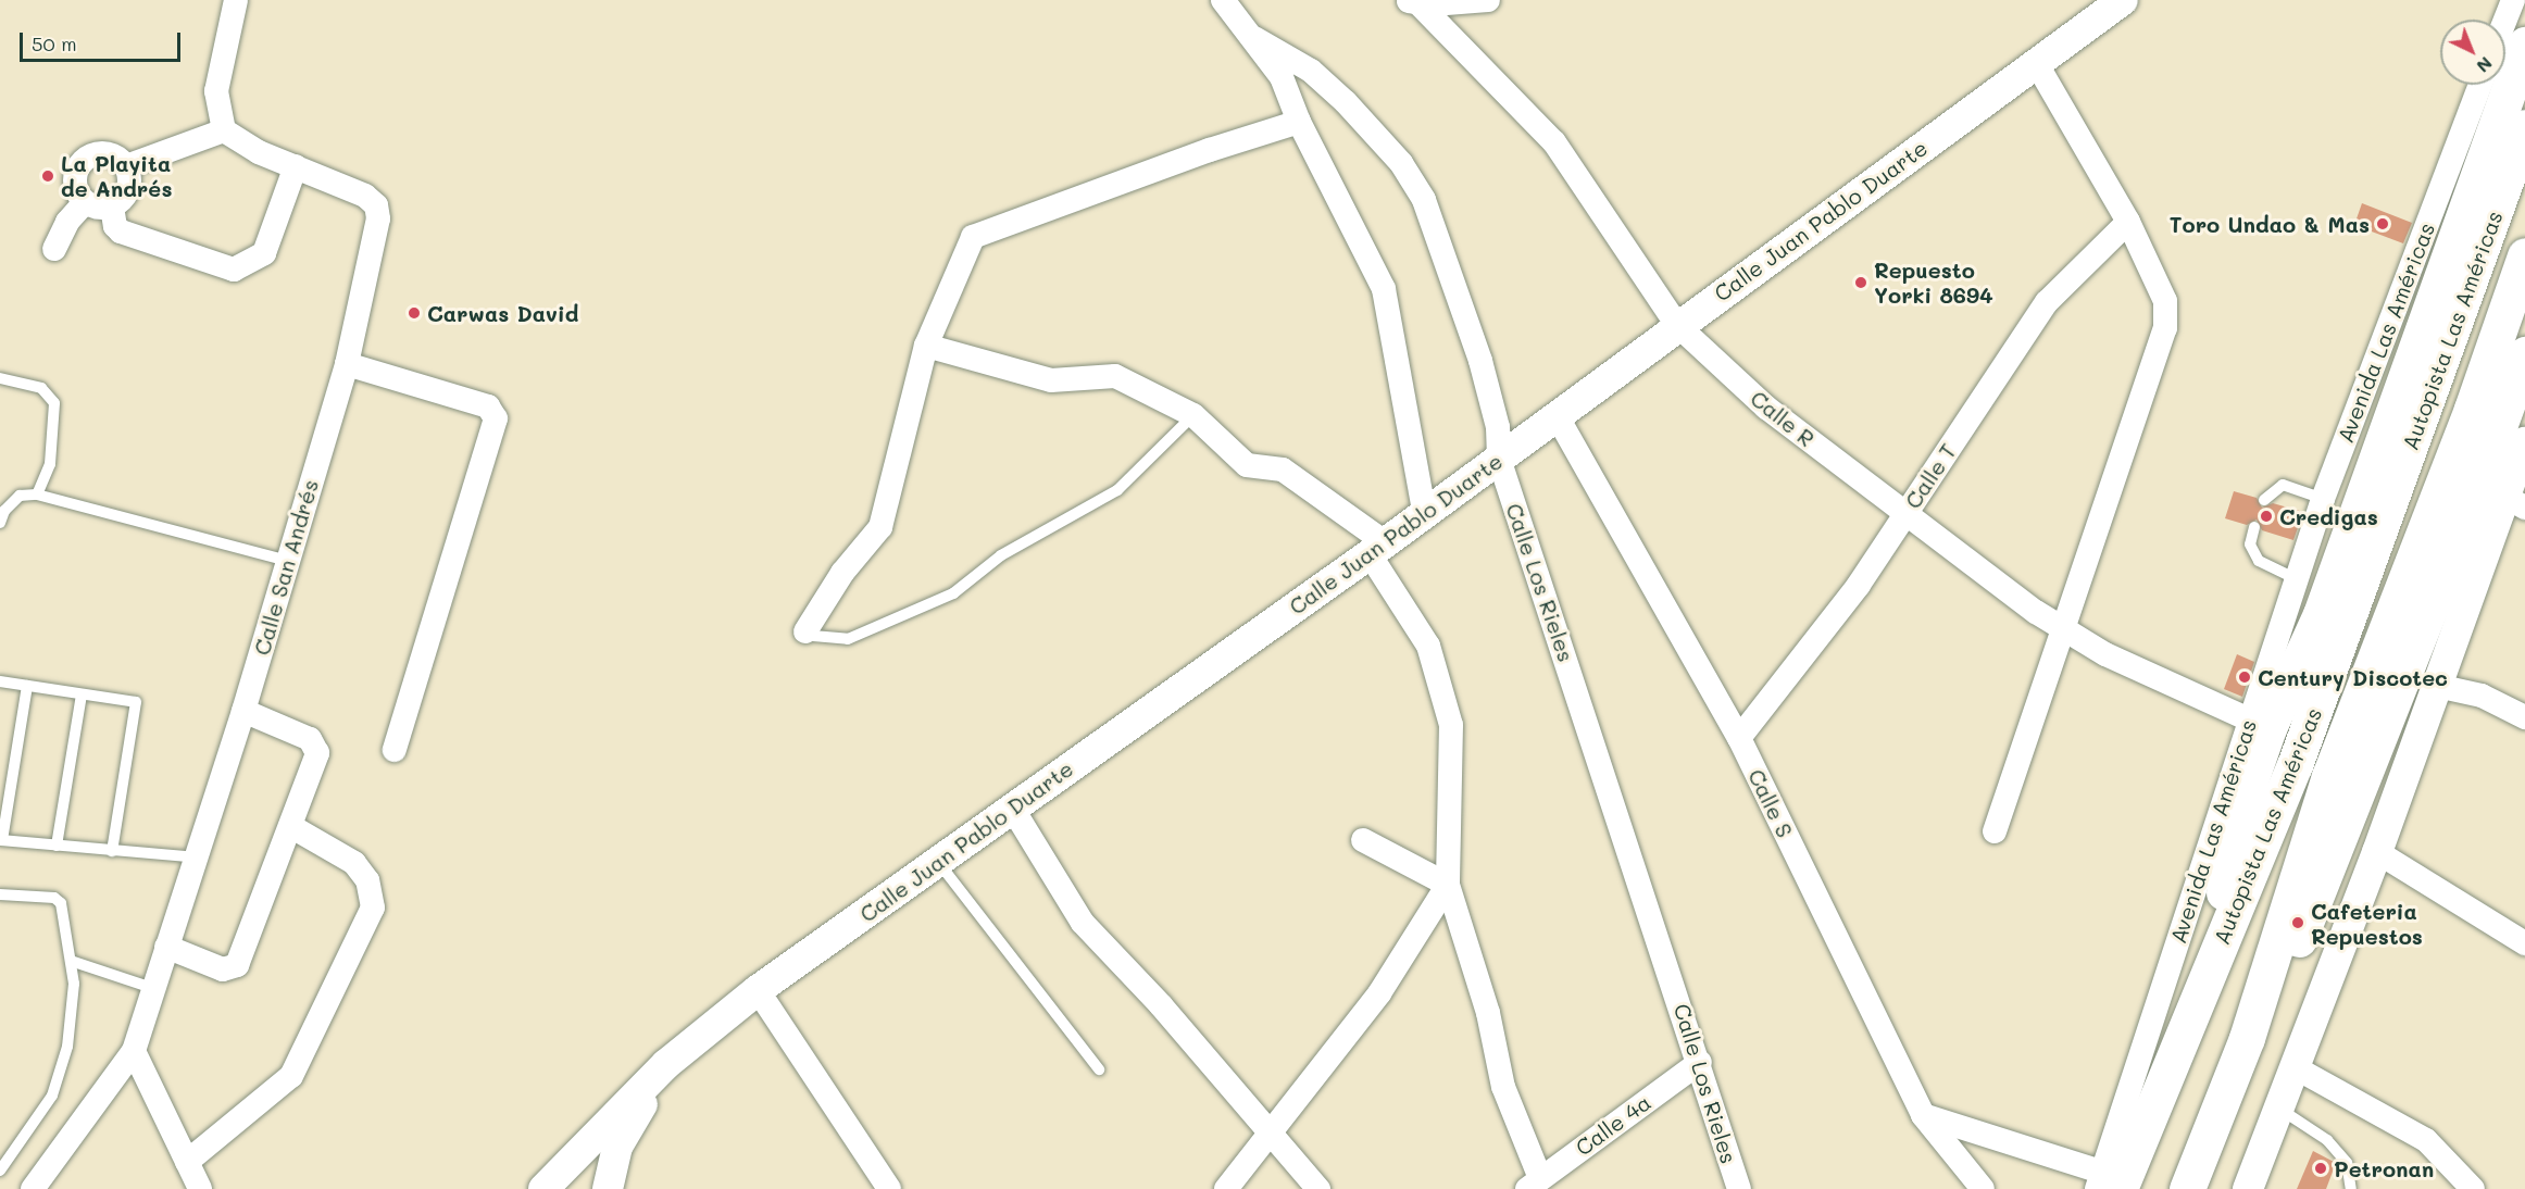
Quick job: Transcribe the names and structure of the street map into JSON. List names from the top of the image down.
{
  "streets": {
    "highway": ["Autopista Las Américas"],
    "street": [
      "Calle Juan Pablo Duarte",
      "Avenida Las Américas",
      "Calle R",
      "Calle T",
      "Calle San Andrés",
      "Calle Los Rieles",
      "Calle S",
      "Calle 4a"
    ]
  },
  "crossings": [
    ["Calle Juan Pablo Duarte", "Calle R"],
    ["Calle Juan Pablo Duarte", "Calle Los Rieles"],
    ["Calle Juan Pablo Duarte", "Calle S"],
    ["Autopista Las Américas", "Avenida Las Américas"],
    ["Avenida Las Américas", "Calle R"],
    ["Calle R", "Calle T"],
    ["Calle T", "Calle S"],
    ["Calle Los Rieles", "Calle 4a"]
  ],
  "places": [
    "La Playita de Andrés",
    "Toro Undao & Mas",
    "Repuesto Yorki 8694",
    "Carwas David",
    "Credigas",
    "Century Discotec",
    "Cafeteria Repuestos",
    "Petronan"
  ],
  "scale_bar": "50 m",
  "north": "bottom right"
}
